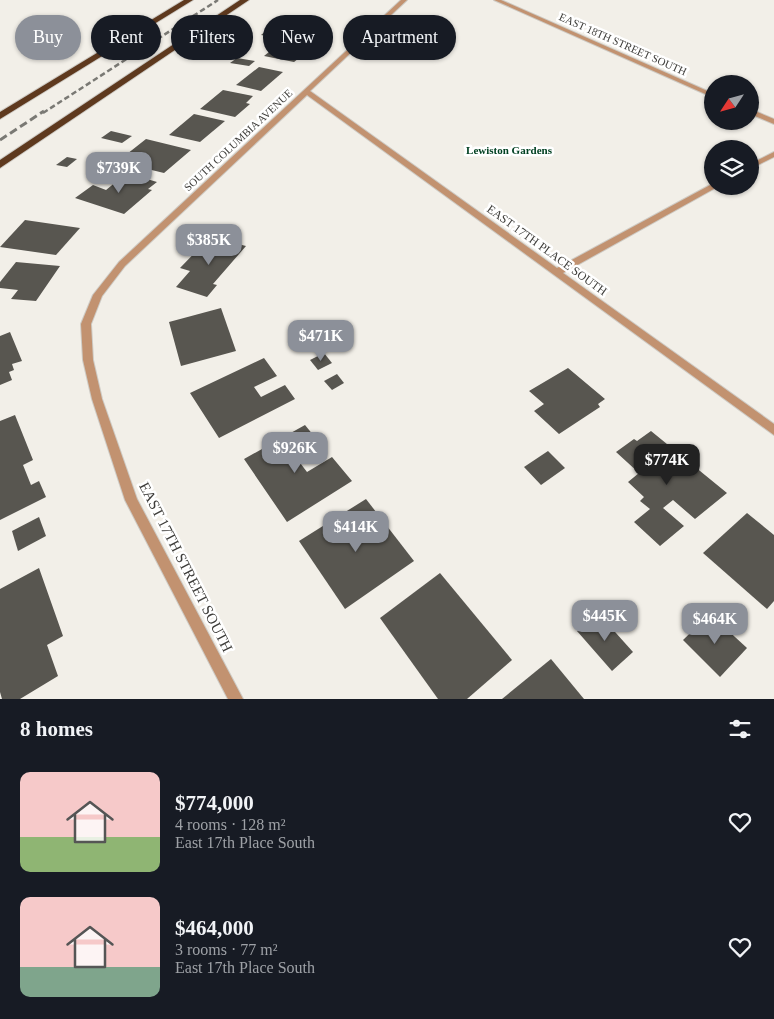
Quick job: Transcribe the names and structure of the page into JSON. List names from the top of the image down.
{
  "streets": {
    "street": [
      "EAST 18TH STREET SOUTH",
      "SOUTH COLUMBIA AVENUE",
      "EAST 17TH PLACE SOUTH",
      "EAST 17TH STREET SOUTH"
    ]
  },
  "crossings": [
    ["SOUTH COLUMBIA AVENUE", "EAST 17TH PLACE SOUTH"],
    ["SOUTH COLUMBIA AVENUE", "EAST 17TH STREET SOUTH"]
  ],
  "districts": ["Lewiston Gardens"],
  "north": "bottom left",
  "page": {
    "chip": [
      "Buy",
      "Rent",
      "Filters",
      "New",
      "Apartment"
    ],
    "price": [
      "$739K",
      "$385K",
      "$471K",
      "$926K",
      "$774K",
      "$414K",
      "$445K",
      "$464K"
    ],
    "heading": "8 homes",
    "list": [
      {
        "name": "$774,000",
        "note": "4 rooms · 128 m² · East 17th Place South"
      },
      {
        "name": "$464,000",
        "note": "3 rooms · 77 m² · East 17th Place South"
      }
    ]
  }
}
